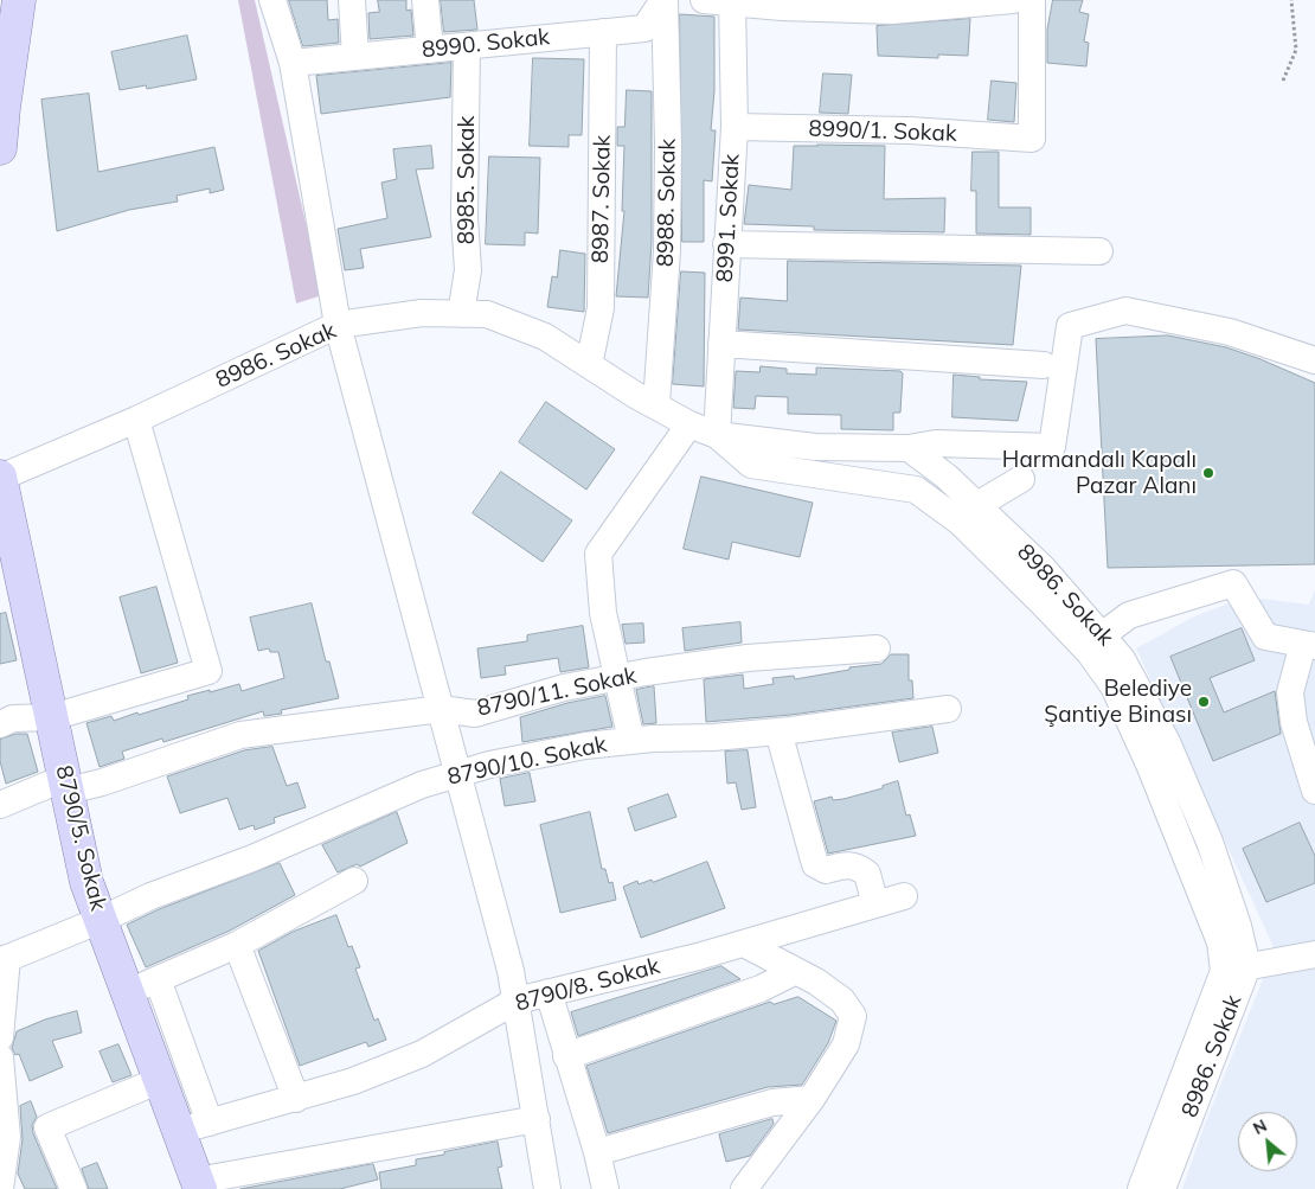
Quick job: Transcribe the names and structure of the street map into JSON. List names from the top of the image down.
{
  "streets": {
    "main road": ["8790/5. Sokak"],
    "street": [
      "8990. Sokak",
      "8990/1. Sokak",
      "8985. Sokak",
      "8987. Sokak",
      "8988. Sokak",
      "8991. Sokak",
      "8986. Sokak",
      "8790/11. Sokak",
      "8790/10. Sokak",
      "8790/8. Sokak"
    ]
  },
  "crossings": [
    ["8990. Sokak", "8985. Sokak"],
    ["8990. Sokak", "8987. Sokak"],
    ["8990. Sokak", "8988. Sokak"],
    ["8990/1. Sokak", "8991. Sokak"],
    ["8985. Sokak", "8986. Sokak"],
    ["8987. Sokak", "8986. Sokak"],
    ["8988. Sokak", "8986. Sokak"],
    ["8991. Sokak", "8986. Sokak"],
    ["8986. Sokak", "8790/5. Sokak"],
    ["8790/11. Sokak", "8790/5. Sokak"],
    ["8790/10. Sokak", "8790/5. Sokak"],
    ["8790/5. Sokak", "8790/8. Sokak"]
  ],
  "places": ["Harmandalı Kapalı Pazar Alanı", "Belediye Şantiye Binası"],
  "north": "top left"
}
